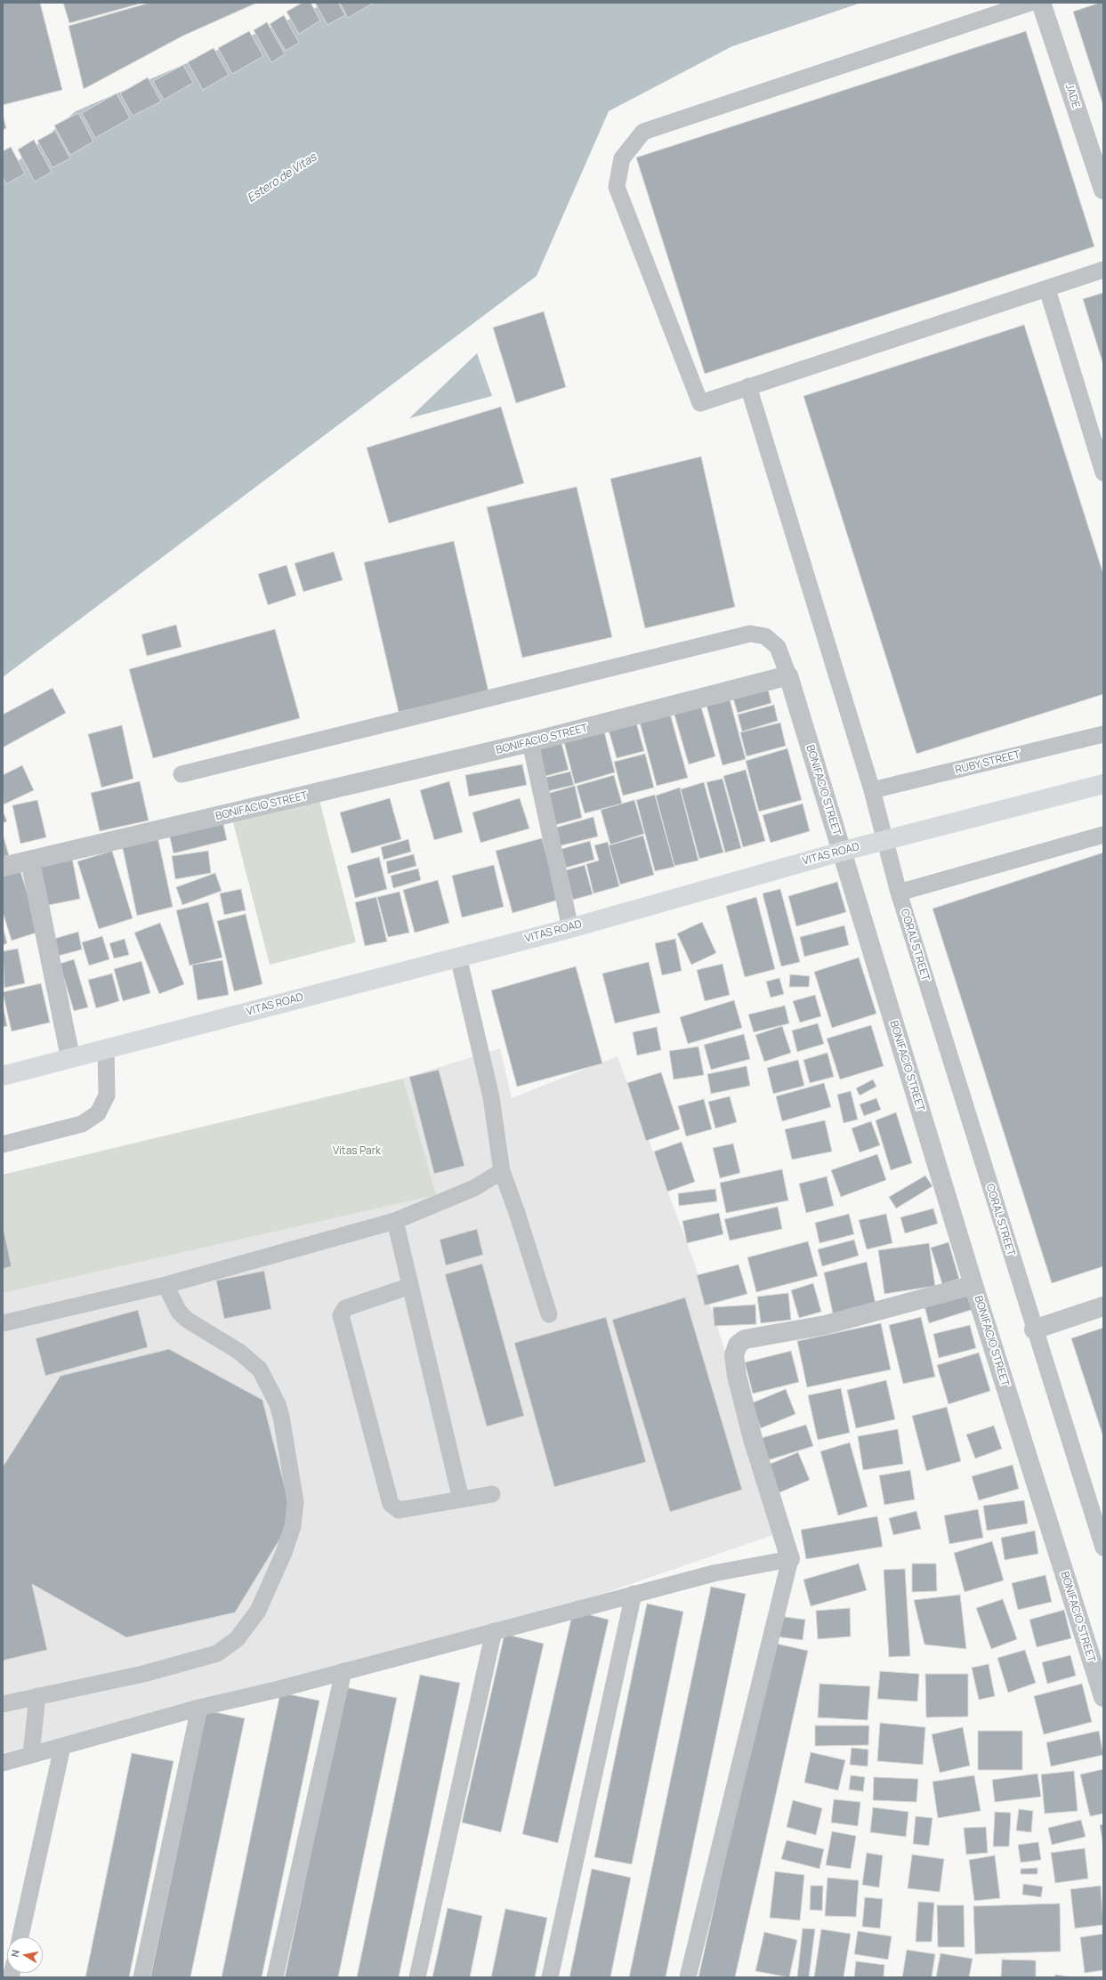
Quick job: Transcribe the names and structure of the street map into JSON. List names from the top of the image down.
{
  "streets": {
    "street": ["JADE", "BONIFACIO STREET", "VITAS ROAD"],
    "lane": ["RUBY STREET", "CORAL STREET"]
  },
  "crossings": [
    ["BONIFACIO STREET", "VITAS ROAD"],
    ["RUBY STREET", "CORAL STREET"],
    ["VITAS ROAD", "CORAL STREET"]
  ],
  "water": ["Estero de Vitas"],
  "parks": ["Vitas Park"],
  "north": "left"
}
